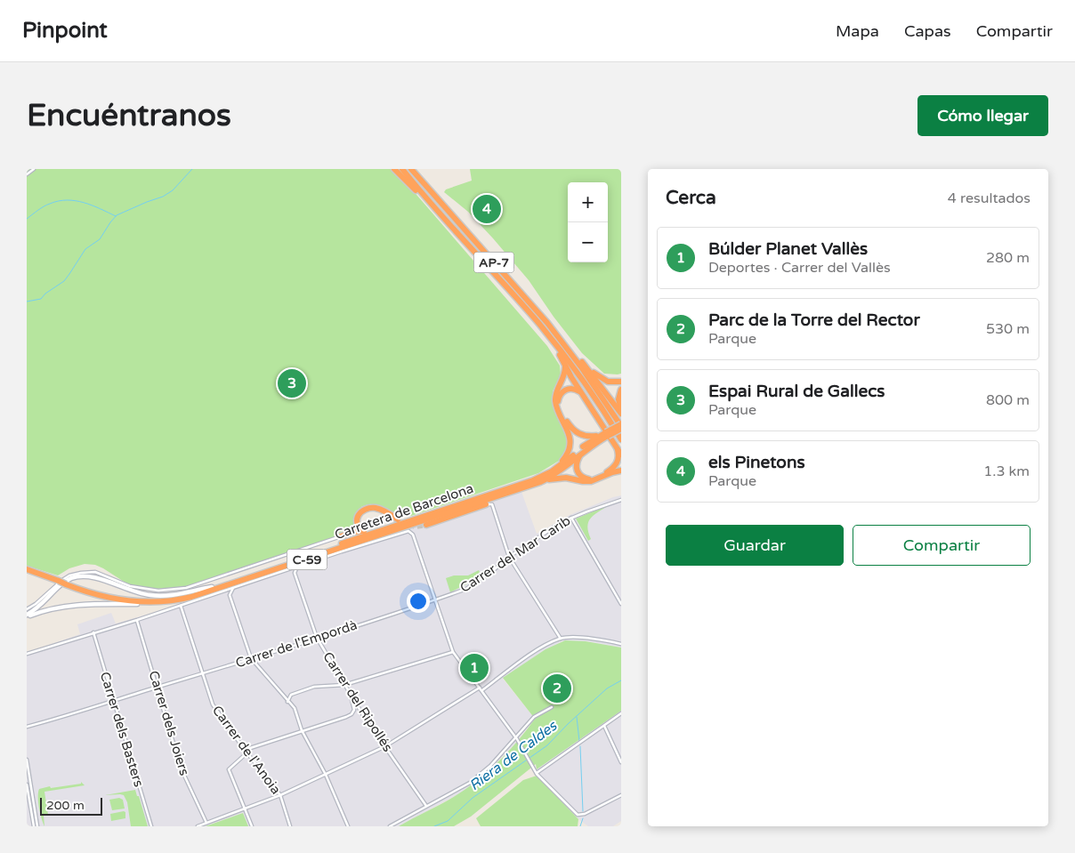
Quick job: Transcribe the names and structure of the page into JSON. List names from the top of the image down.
{
  "streets": {
    "highway": ["AP-7", "Carretera de Barcelona", "C-59"],
    "street": [
      "Carrer del Mar Carib",
      "Carrer de l'Empordà",
      "Carrer del Ripollés",
      "Carrer dels Joiers",
      "Carrer dels Basters",
      "Carrer de l'Anoia"
    ]
  },
  "crossings": [
    ["AP-7", "Carretera de Barcelona"],
    ["Carrer del Mar Carib", "Carrer de l'Empordà"],
    ["Carrer de l'Empordà", "Carrer del Ripollés"],
    ["Carrer de l'Empordà", "Carrer dels Joiers"],
    ["Carrer de l'Empordà", "Carrer dels Basters"],
    ["Carrer de l'Empordà", "Carrer de l'Anoia"]
  ],
  "water": ["Riera de Caldes"],
  "scale_bar": "200 m",
  "page": {
    "header": "Pinpoint",
    "nav": ["Mapa", "Capas", "Compartir"],
    "buttons": [
      "Cómo llegar",
      ["Guardar", "Compartir"]
    ],
    "title": "Encuéntranos",
    "heading": ["Cerca", "4 resultados"],
    "map_buttons": ["+", "−"],
    "pins": [
      "4",
      "3",
      "1",
      "2"
    ],
    "list": [
      {
        "mark": "1",
        "name": "Búlder Planet Vallès",
        "note": "Deportes · Carrer del Vallès",
        "value": "280 m"
      },
      {
        "mark": "2",
        "name": "Parc de la Torre del Rector",
        "note": "Parque",
        "value": "530 m"
      },
      {
        "mark": "3",
        "name": "Espai Rural de Gallecs",
        "note": "Parque",
        "value": "800 m"
      },
      {
        "mark": "4",
        "name": "els Pinetons",
        "note": "Parque",
        "value": "1.3 km"
      }
    ],
    "scale": "200 m"
  }
}
